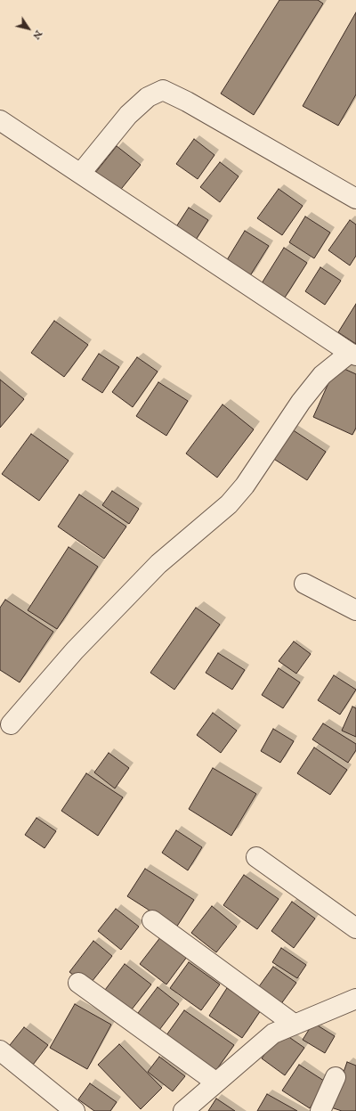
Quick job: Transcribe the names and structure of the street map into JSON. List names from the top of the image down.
{
  "north": "bottom right"
}
